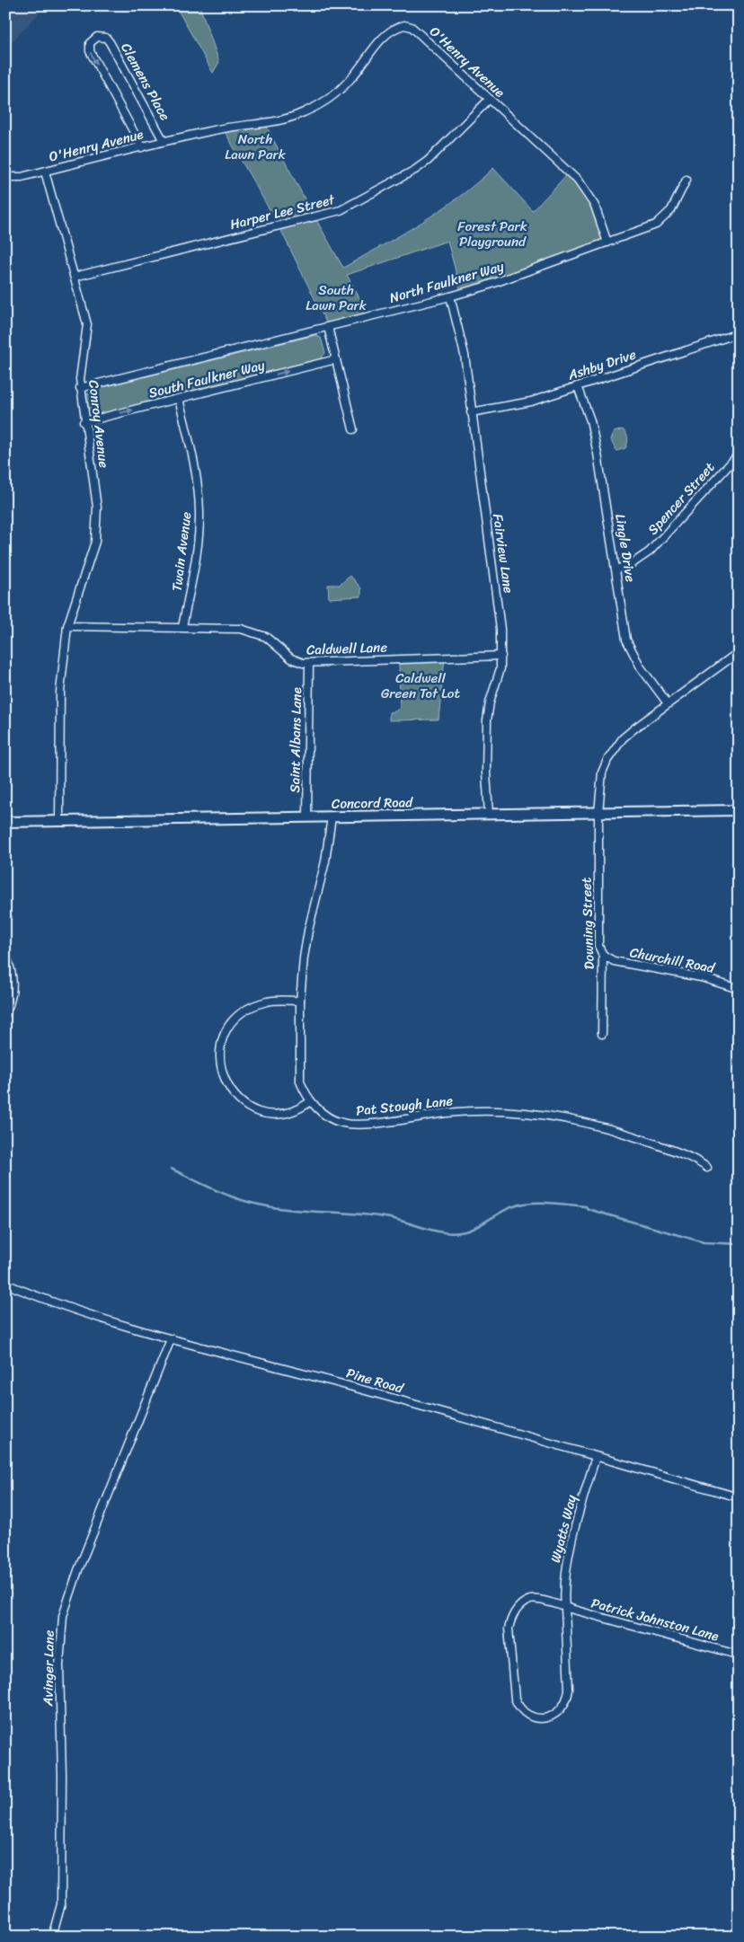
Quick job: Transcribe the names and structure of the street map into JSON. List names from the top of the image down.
{
  "streets": {
    "main road": ["Concord Road"],
    "street": [
      "O'Henry Avenue",
      "Clemens Place",
      "Harper Lee Street",
      "North Faulkner Way",
      "Ashby Drive",
      "South Faulkner Way",
      "Conroy Avenue",
      "Spencer Street",
      "Lingle Drive",
      "Twain Avenue",
      "Fairview Lane",
      "Caldwell Lane",
      "Saint Albans Lane",
      "Downing Street",
      "Churchill Road",
      "Pat Stough Lane",
      "Pine Road",
      "Wyatts Way",
      "Patrick Johnston Lane",
      "Avinger Lane"
    ]
  },
  "crossings": [
    ["O'Henry Avenue", "Clemens Place"],
    ["O'Henry Avenue", "Harper Lee Street"],
    ["O'Henry Avenue", "North Faulkner Way"],
    ["O'Henry Avenue", "Conroy Avenue"],
    ["Harper Lee Street", "Conroy Avenue"],
    ["North Faulkner Way", "Conroy Avenue"],
    ["North Faulkner Way", "Fairview Lane"],
    ["Ashby Drive", "Lingle Drive"],
    ["Ashby Drive", "Fairview Lane"],
    ["South Faulkner Way", "Conroy Avenue"],
    ["South Faulkner Way", "Twain Avenue"],
    ["Conroy Avenue", "Caldwell Lane"],
    ["Conroy Avenue", "Concord Road"],
    ["Spencer Street", "Lingle Drive"],
    ["Lingle Drive", "Downing Street"],
    ["Twain Avenue", "Caldwell Lane"],
    ["Fairview Lane", "Caldwell Lane"],
    ["Fairview Lane", "Concord Road"],
    ["Caldwell Lane", "Saint Albans Lane"],
    ["Saint Albans Lane", "Concord Road"],
    ["Concord Road", "Downing Street"],
    ["Concord Road", "Pat Stough Lane"],
    ["Downing Street", "Churchill Road"],
    ["Pine Road", "Wyatts Way"],
    ["Pine Road", "Avinger Lane"],
    ["Wyatts Way", "Patrick Johnston Lane"]
  ],
  "one_way": ["South Faulkner Way"],
  "parks": [
    "North Lawn Park",
    "Forest Park Playground",
    "South Lawn Park",
    "Caldwell Green Tot Lot"
  ]
}
